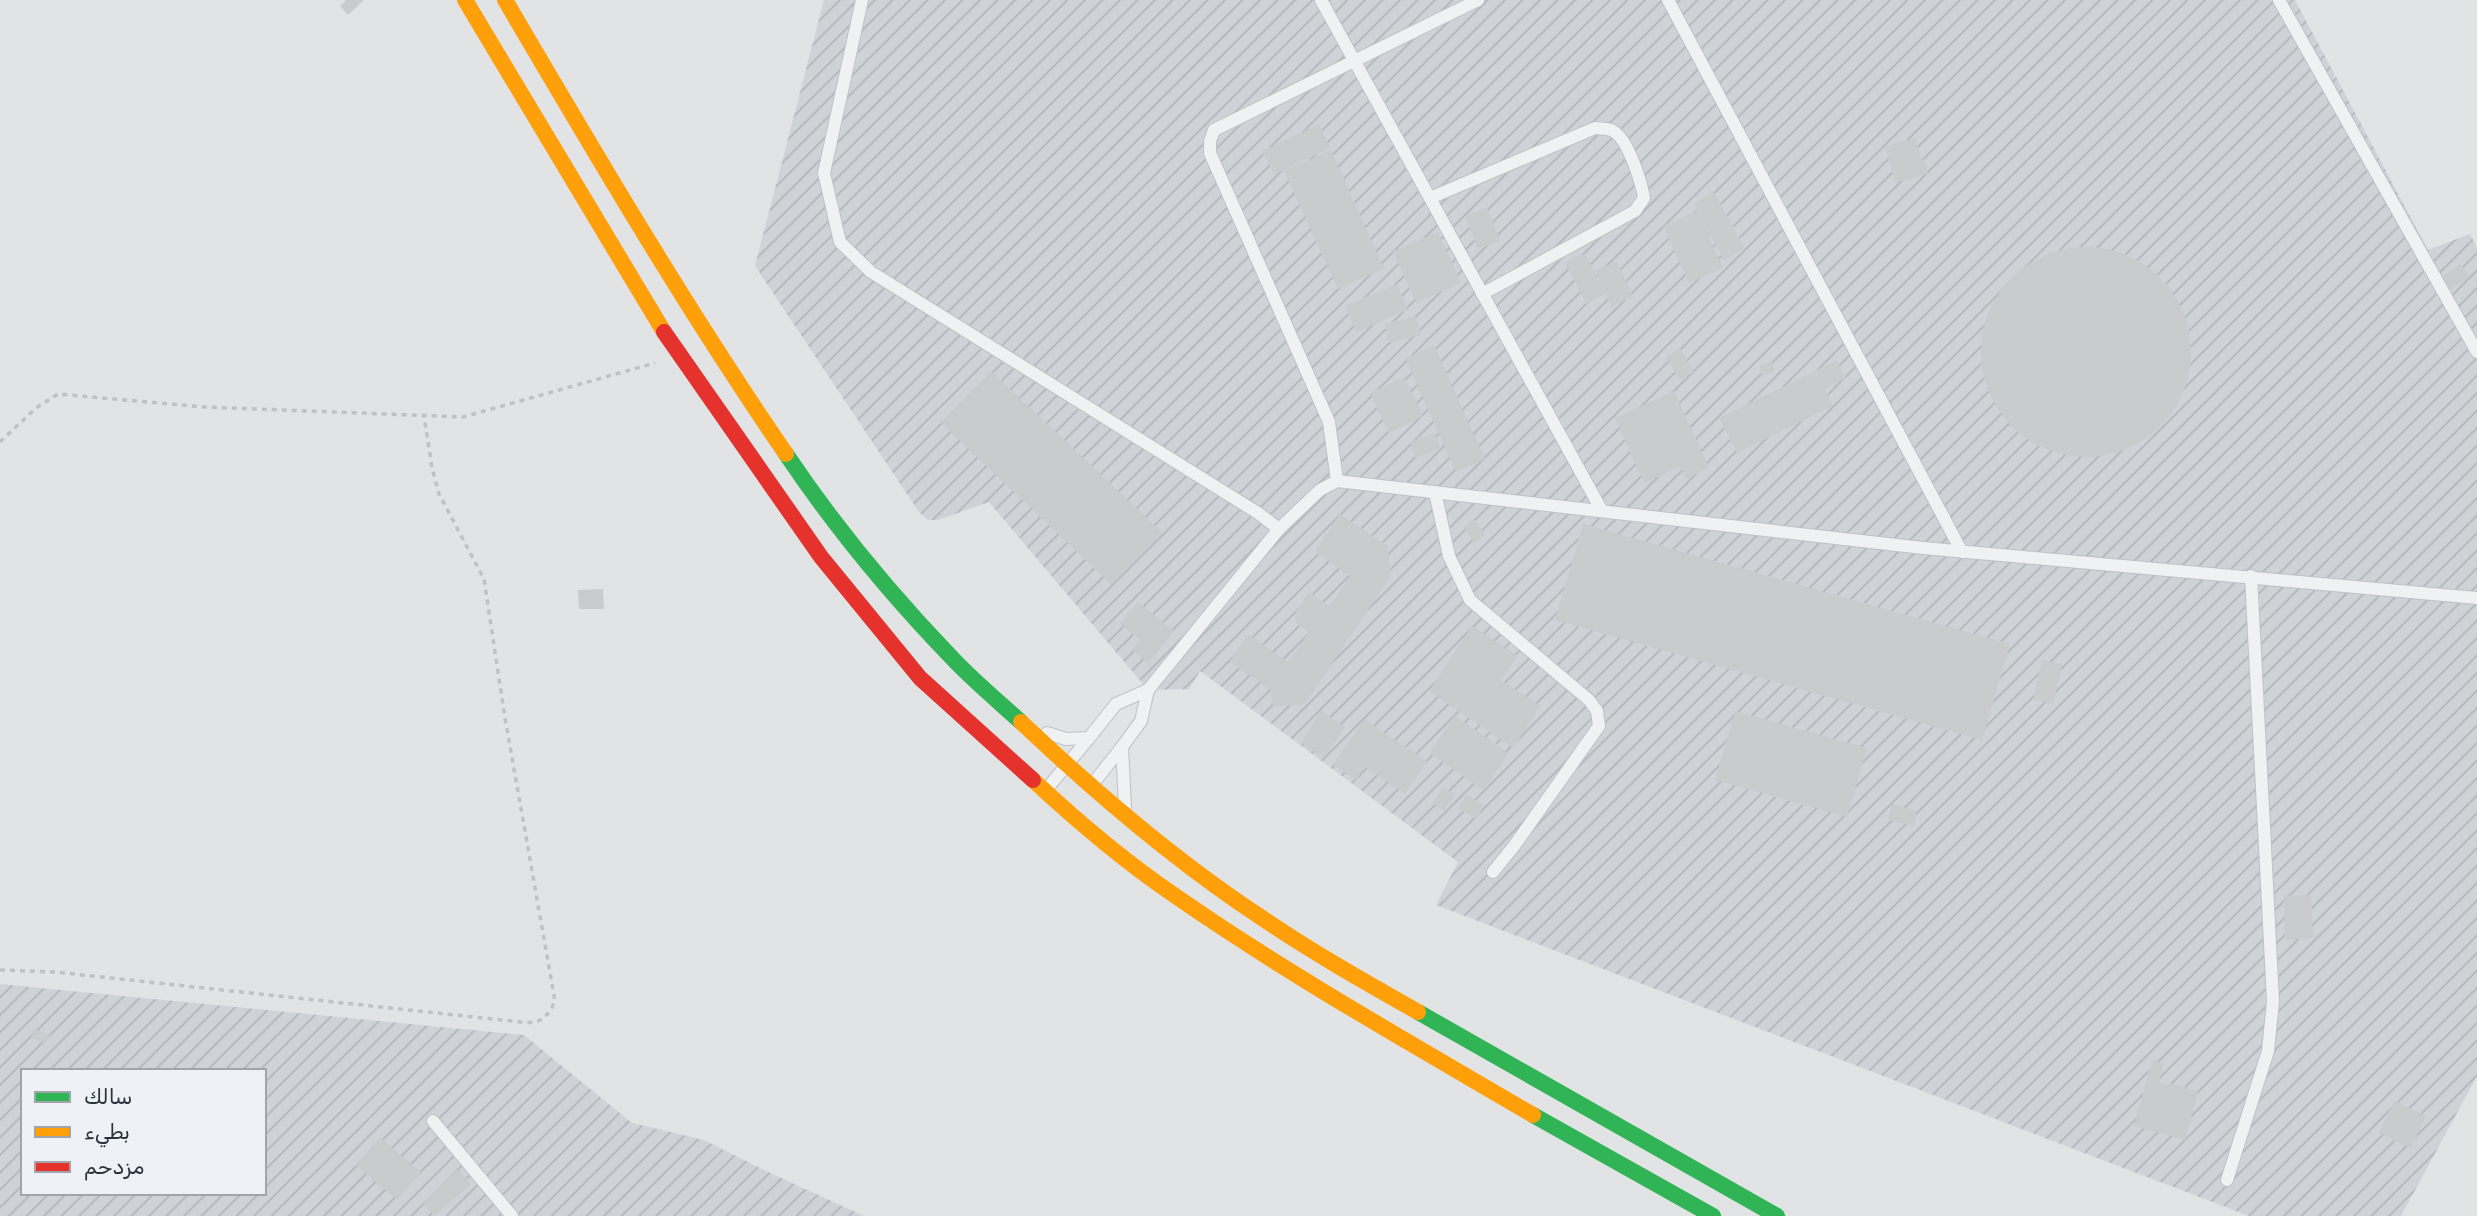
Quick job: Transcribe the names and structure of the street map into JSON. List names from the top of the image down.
{
  "legend": ["سالك", "بطيء", "مزدحم"]
}
